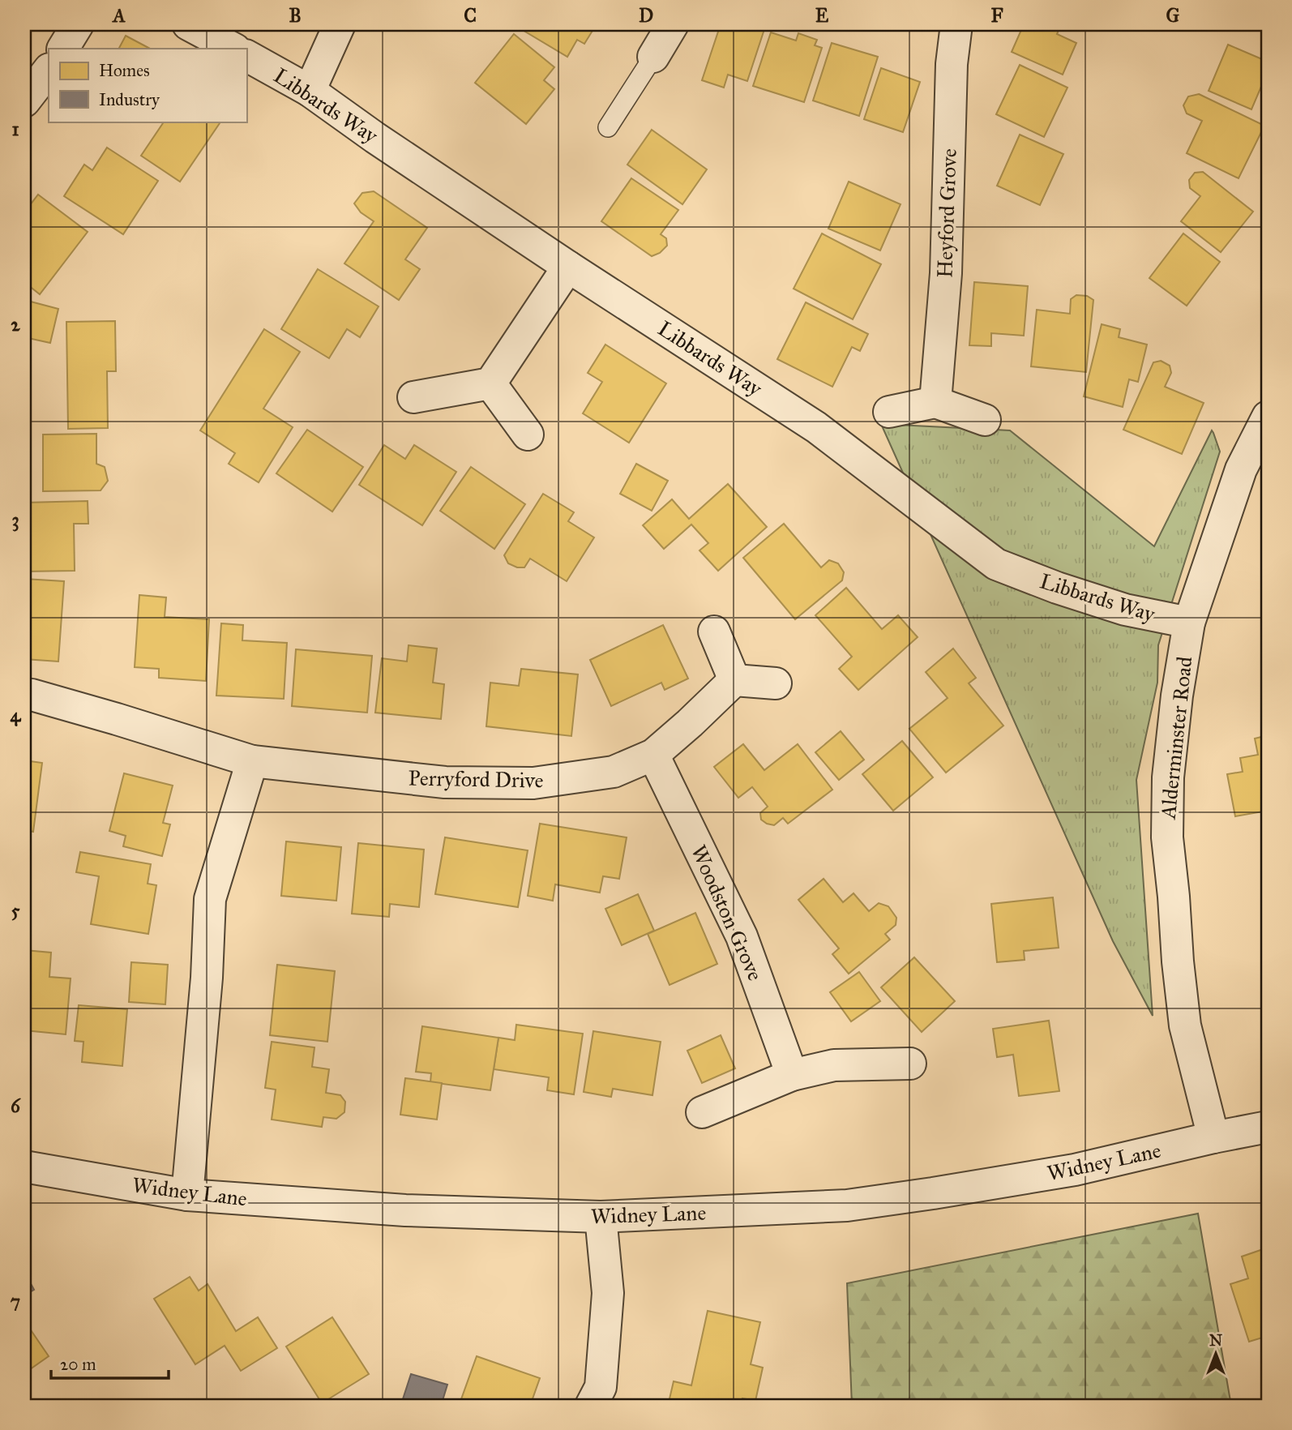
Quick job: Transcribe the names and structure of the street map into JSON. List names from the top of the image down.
{
  "streets": {
    "street": [
      "Libbards Way",
      "Heyford Grove",
      "Alderminster Road",
      "Perryford Drive",
      "Woodston Grove",
      "Widney Lane"
    ]
  },
  "crossings": [
    ["Libbards Way", "Alderminster Road"],
    ["Alderminster Road", "Widney Lane"],
    ["Perryford Drive", "Woodston Grove"]
  ],
  "legend": ["Homes", "Industry"],
  "scale_bar": "20 m",
  "north": "top",
  "grid": {
    "columns": [
      "A",
      "B",
      "C",
      "D",
      "E",
      "F",
      "G"
    ],
    "rows": [
      "1",
      "2",
      "3",
      "4",
      "5",
      "6",
      "7"
    ]
  }
}
